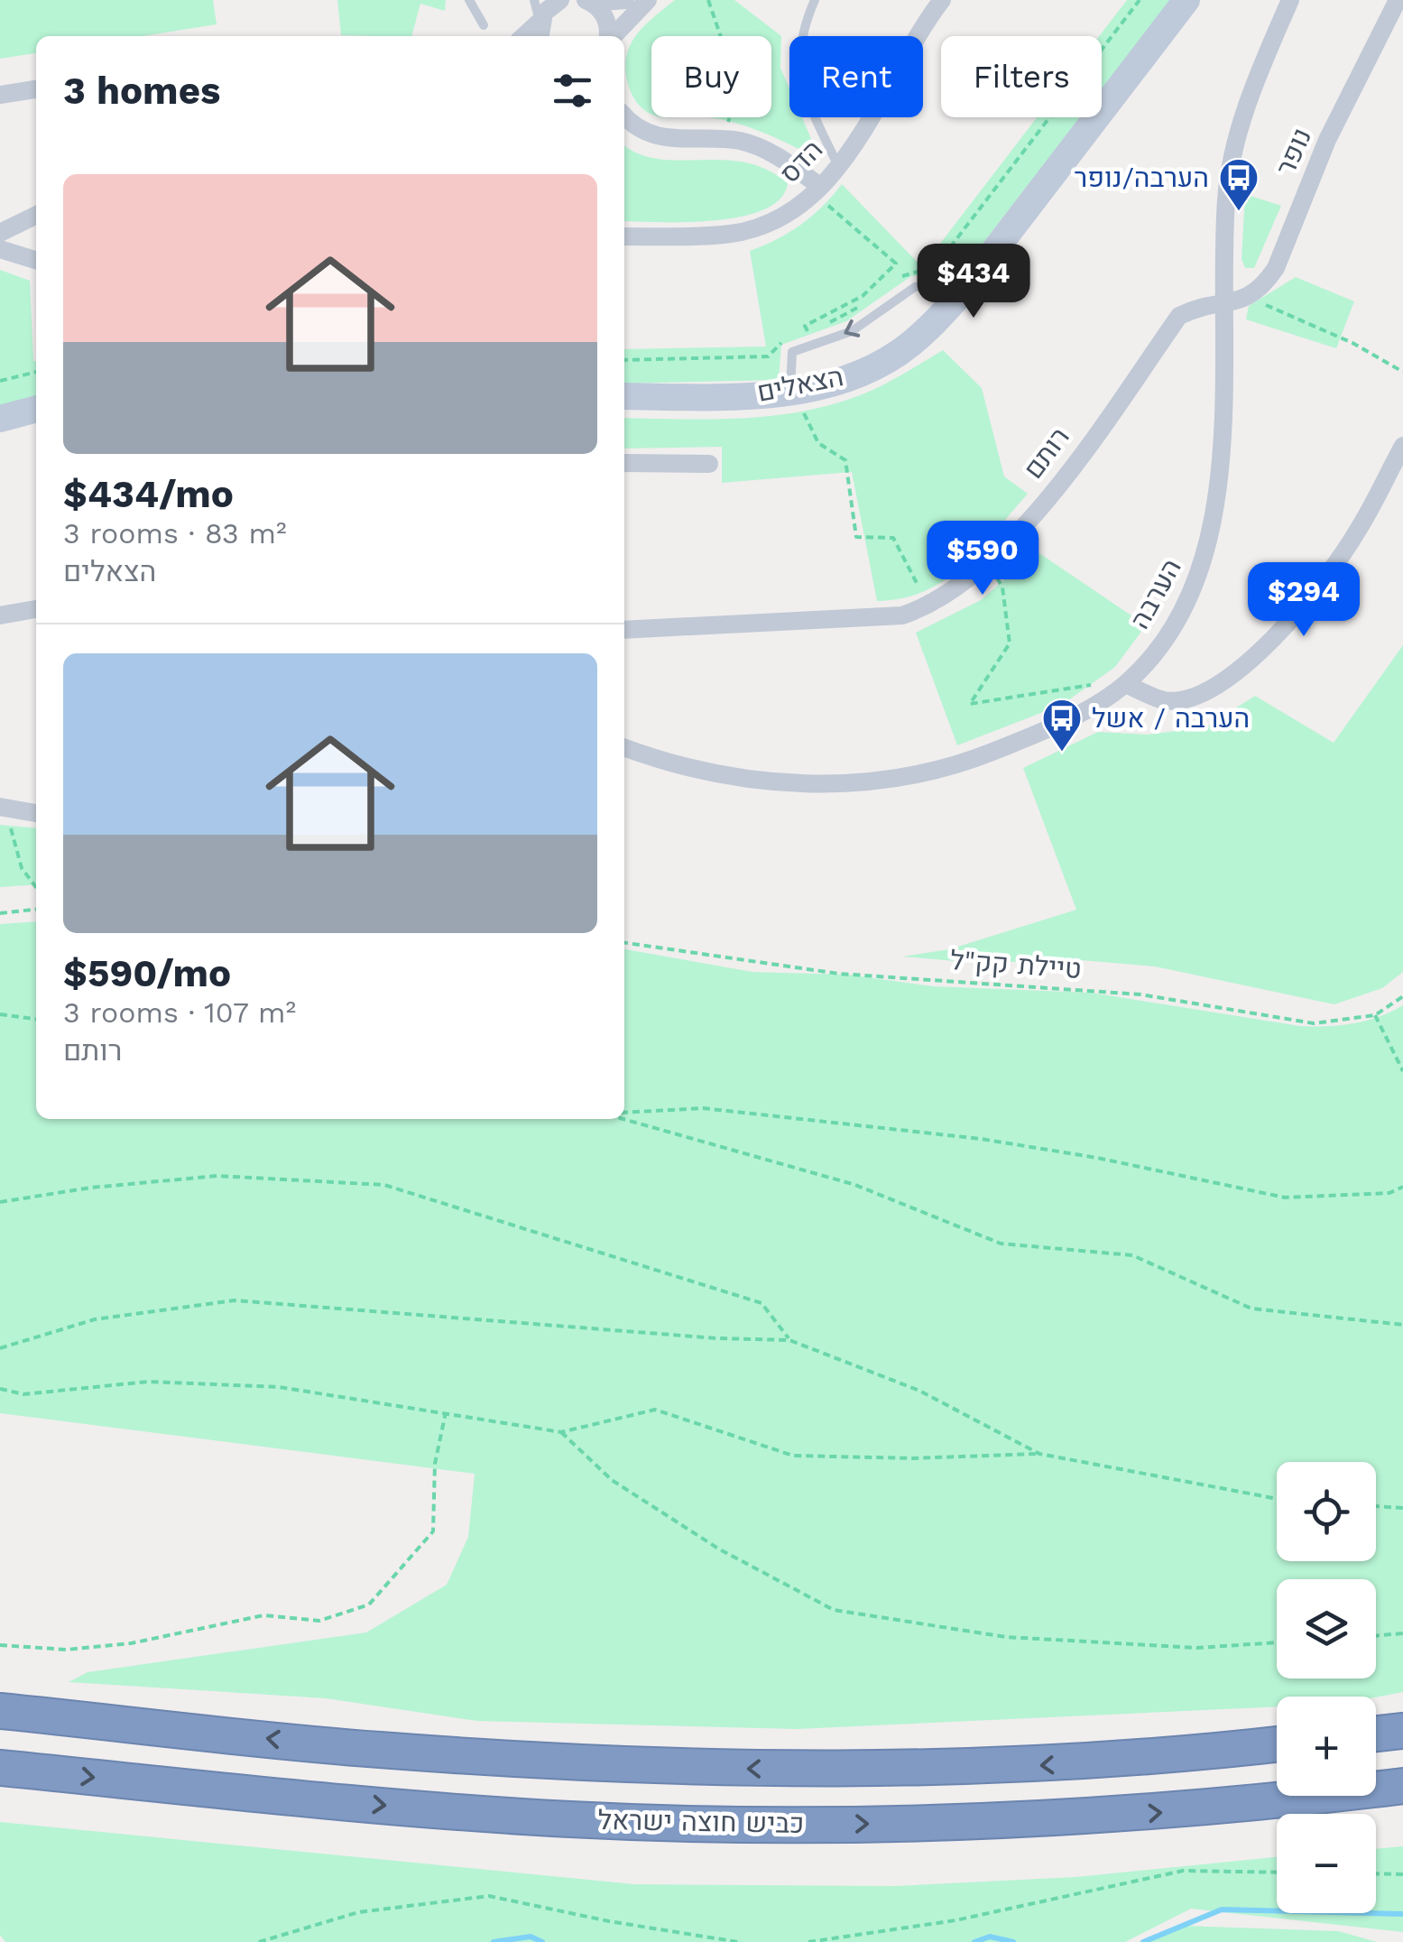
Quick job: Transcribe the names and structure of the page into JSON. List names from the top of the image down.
{
  "streets": {
    "highway": ["כביש חוצה ישראל"],
    "street": [
      "נופר",
      "הדס",
      "הצאלים",
      "רותם",
      "הערבה"
    ],
    "path": ["טיילת קק\"ל"]
  },
  "crossings": [
    ["רותם", "הערבה"]
  ],
  "places": {
    "bus stop": ["הערבה/נופר", "הערבה / אשל"]
  },
  "page": {
    "chip": ["Buy", "Rent", "Filters"],
    "heading": "3 homes",
    "list": [
      {
        "name": "$434/mo",
        "note": "3 rooms · 83 m² · הצאלים"
      },
      {
        "name": "$590/mo",
        "note": "3 rooms · 107 m² · רותם"
      }
    ],
    "price": ["$434", "$590", "$294"],
    "map_buttons": ["+", "−"]
  }
}
